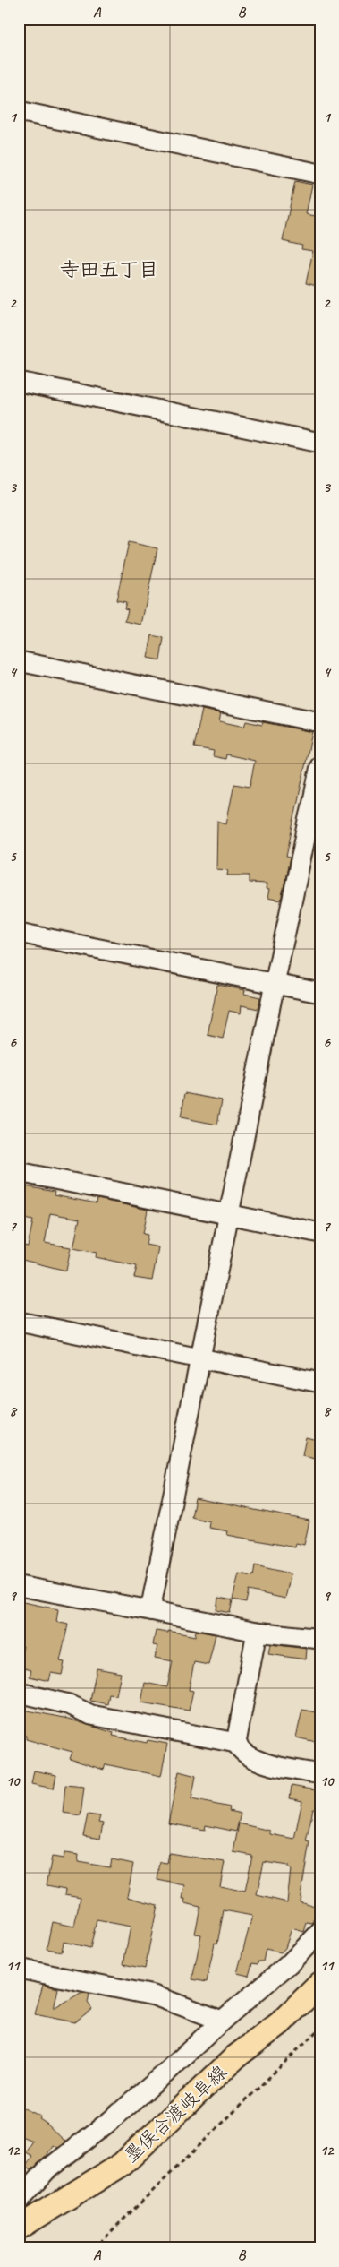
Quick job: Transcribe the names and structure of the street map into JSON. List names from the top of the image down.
{
  "streets": {
    "main road": ["墨俣合渡岐阜線"]
  },
  "districts": ["寺田五丁目"],
  "grid": {
    "columns": ["A", "B"],
    "rows": [
      "1",
      "2",
      "3",
      "4",
      "5",
      "6",
      "7",
      "8",
      "9",
      "10",
      "11",
      "12"
    ]
  }
}
